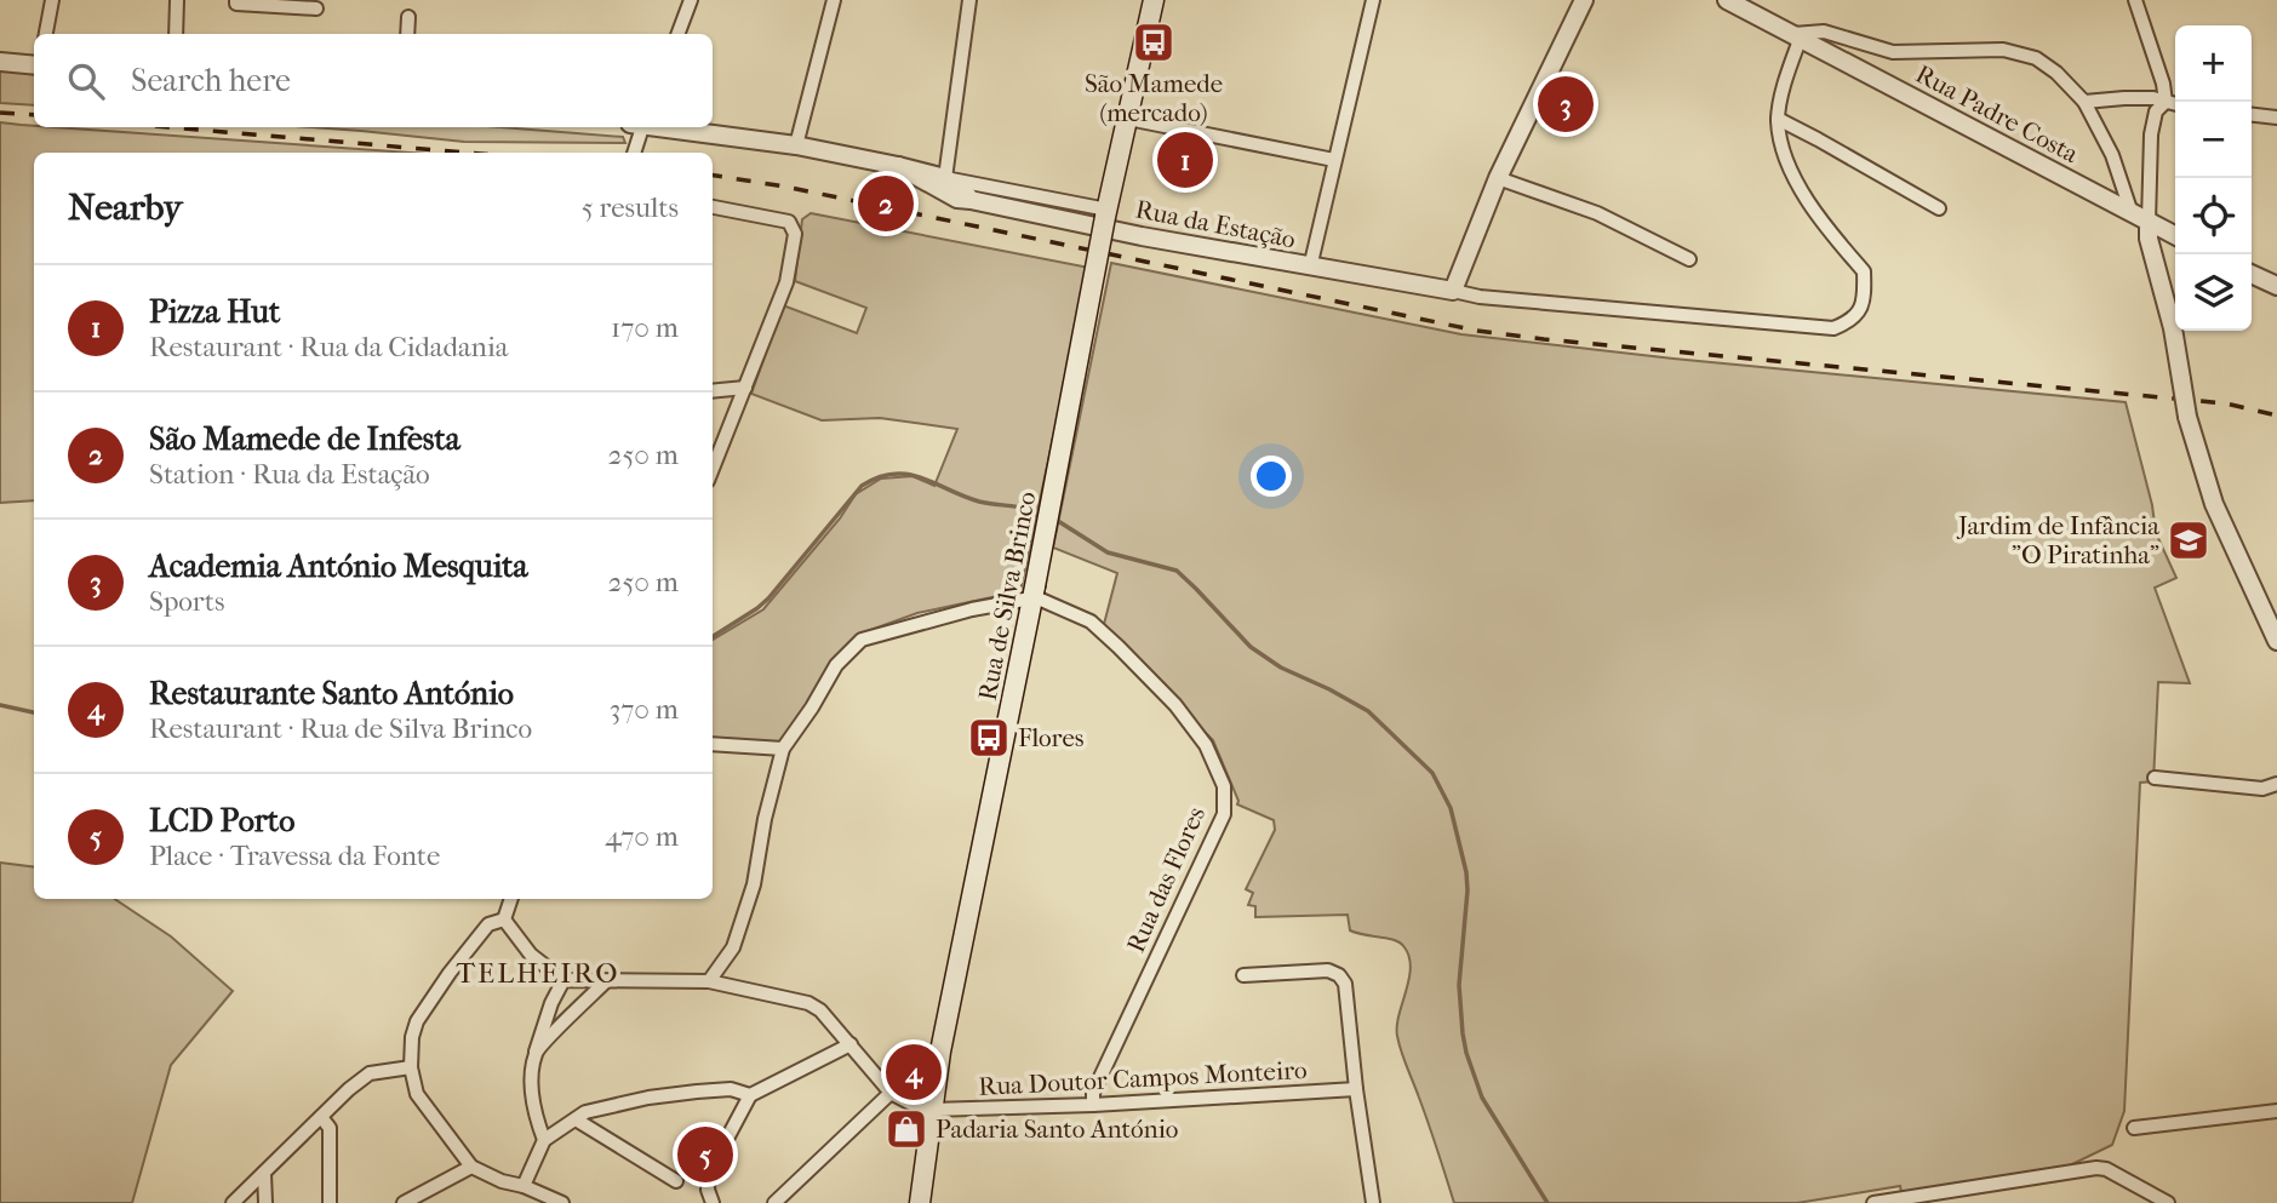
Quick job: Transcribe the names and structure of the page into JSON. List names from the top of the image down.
{
  "streets": {
    "main road": ["Rua de Silva Brinco"],
    "street": [
      "Rua Padre Costa",
      "Rua da Estação",
      "Rua das Flores",
      "Rua Doutor Campos Monteiro"
    ]
  },
  "crossings": [
    ["Rua da Estação", "Rua de Silva Brinco"],
    ["Rua de Silva Brinco", "Rua das Flores"],
    ["Rua de Silva Brinco", "Rua Doutor Campos Monteiro"],
    ["Rua das Flores", "Rua Doutor Campos Monteiro"]
  ],
  "districts": ["TELHEIRO"],
  "places": {
    "bus stop": ["São Mamede (mercado)", "Flores"],
    "school or university": ["Jardim de Infância \"O Piratinha\""],
    "shop": ["Padaria Santo António"]
  },
  "page": {
    "map_buttons": ["+", "−"],
    "search": "Search here",
    "pins": [
      "3",
      "1",
      "2",
      "4",
      "5"
    ],
    "heading": ["Nearby", "5 results"],
    "list": [
      {
        "mark": "1",
        "name": "Pizza Hut",
        "note": "Restaurant · Rua da Cidadania",
        "value": "170 m"
      },
      {
        "mark": "2",
        "name": "São Mamede de Infesta",
        "note": "Station · Rua da Estação",
        "value": "250 m"
      },
      {
        "mark": "3",
        "name": "Academia António Mesquita",
        "note": "Sports",
        "value": "250 m"
      },
      {
        "mark": "4",
        "name": "Restaurante Santo António",
        "note": "Restaurant · Rua de Silva Brinco",
        "value": "370 m"
      },
      {
        "mark": "5",
        "name": "LCD Porto",
        "note": "Place · Travessa da Fonte",
        "value": "470 m"
      }
    ]
  }
}
